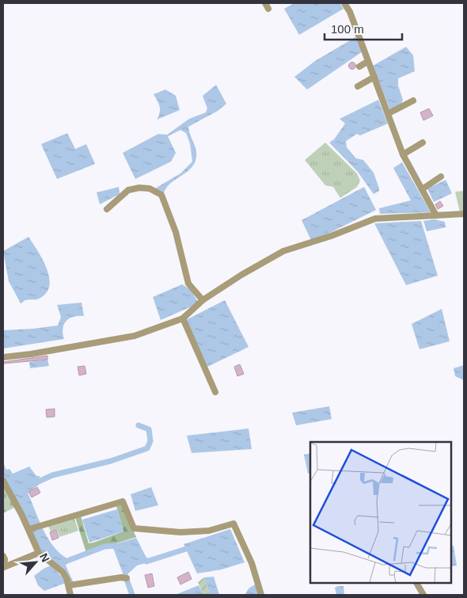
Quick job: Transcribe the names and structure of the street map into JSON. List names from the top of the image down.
{
  "scale_bar": "100 m",
  "north": "top right"
}
